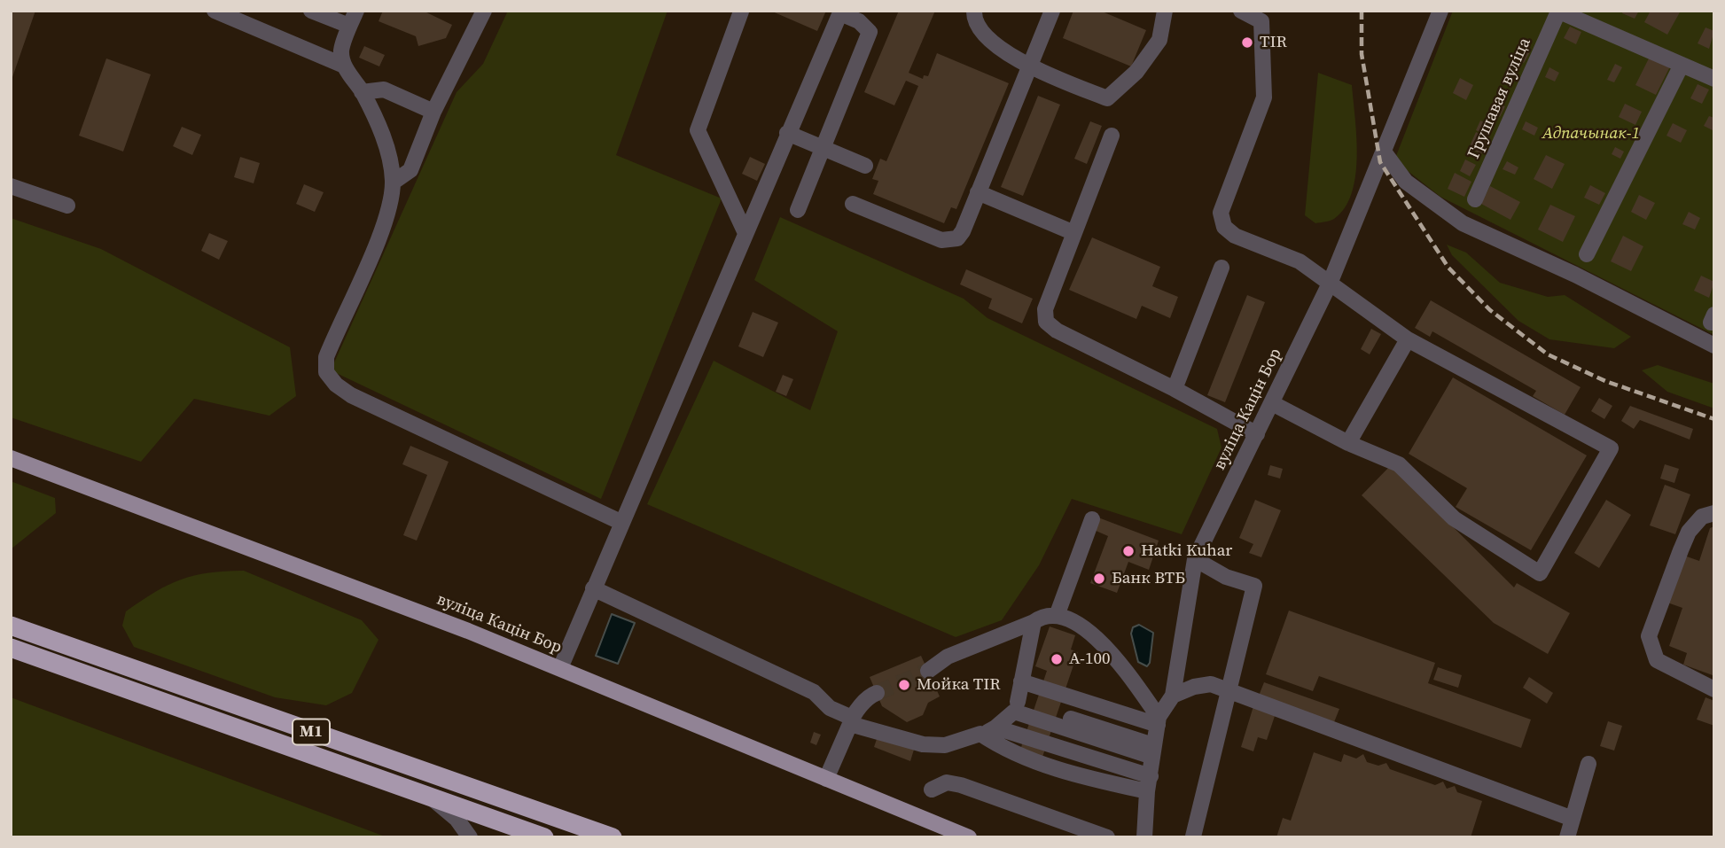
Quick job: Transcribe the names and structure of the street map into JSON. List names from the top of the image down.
{
  "streets": {
    "highway": ["М1"],
    "main road": ["вуліца Кацін Бор"],
    "street": ["Грушавая вуліца"]
  },
  "parks": ["Адпачынак-1"],
  "places": [
    "TIR",
    "Hatki Kuhar",
    "Банк ВТБ",
    "А-100",
    "Мойка TIR"
  ]
}
